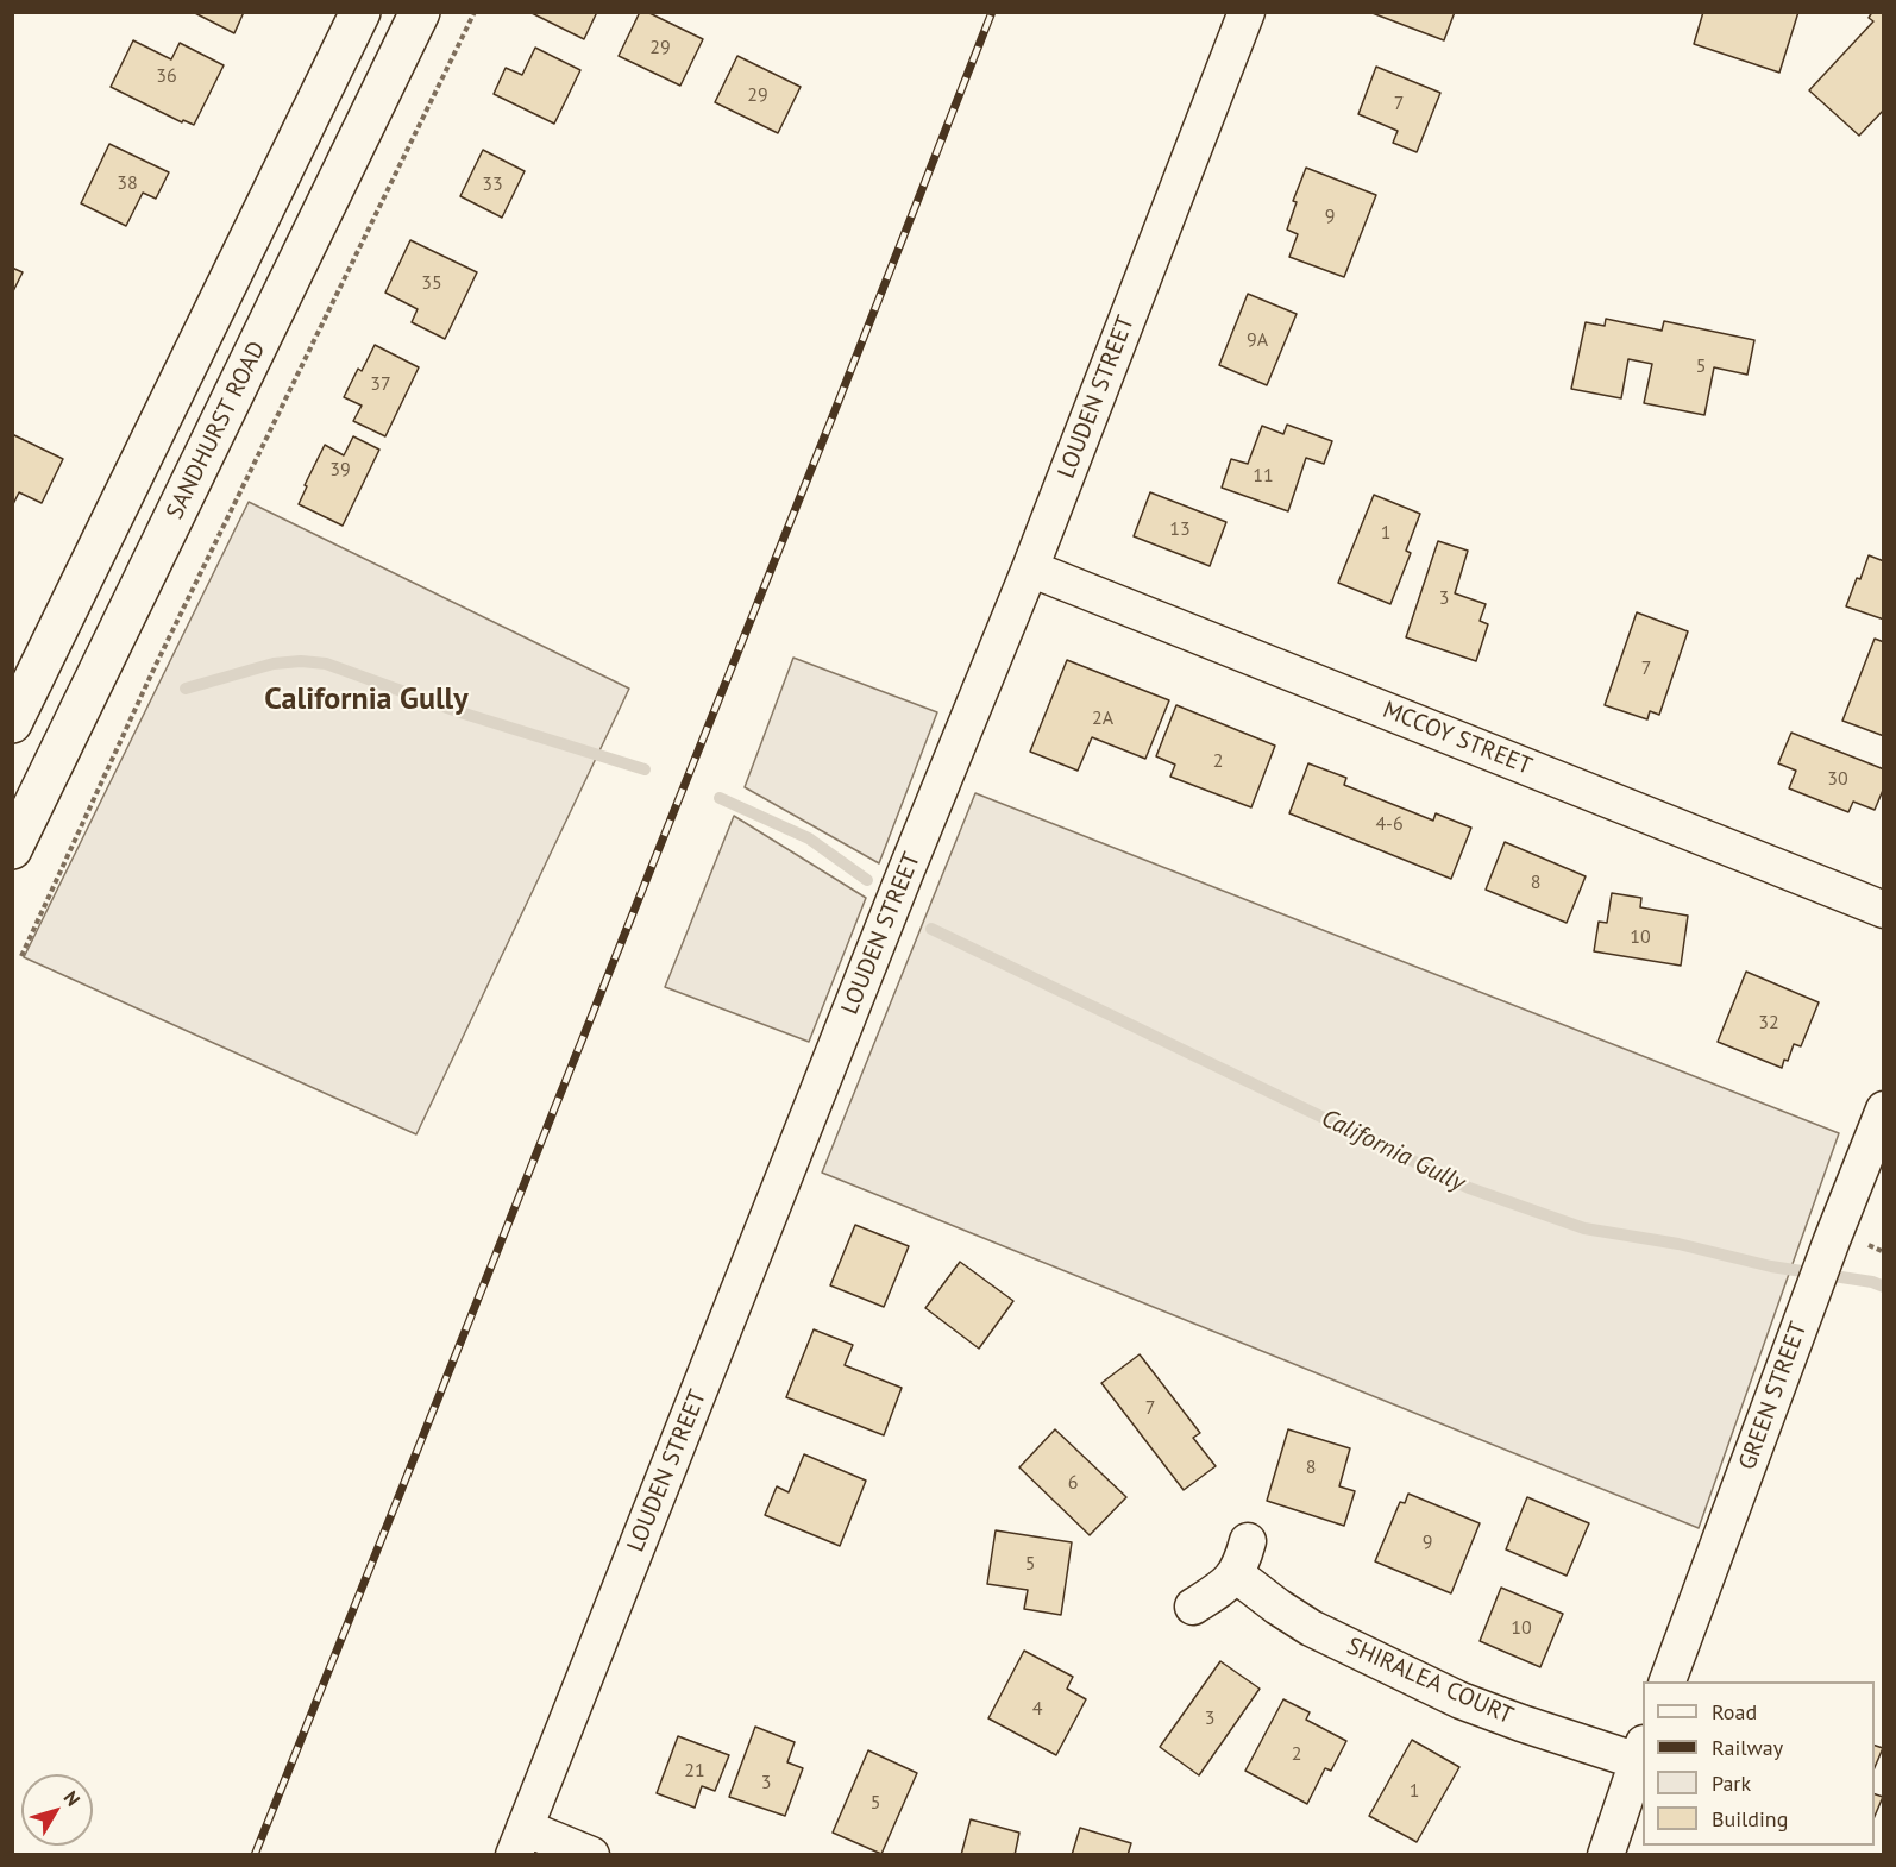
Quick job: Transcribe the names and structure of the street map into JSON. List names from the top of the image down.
{
  "streets": {
    "main road": ["SANDHURST ROAD"],
    "street": [
      "LOUDEN STREET",
      "MCCOY STREET",
      "GREEN STREET",
      "SHIRALEA COURT"
    ]
  },
  "crossings": [
    ["LOUDEN STREET", "MCCOY STREET"]
  ],
  "districts": ["California Gully"],
  "water": ["California Gully"],
  "house_numbers": [
    "29",
    "36",
    "29",
    "7",
    "38",
    "33",
    "9",
    "35",
    "9A",
    "5",
    "37",
    "39",
    "11",
    "13",
    "1",
    "3",
    "7",
    "2A",
    "2",
    "30",
    "4-6",
    "8",
    "10",
    "32",
    "7",
    "8",
    "6",
    "9",
    "5",
    "10",
    "4",
    "3",
    "2",
    "21",
    "3",
    "1",
    "5"
  ],
  "legend": [
    "Road",
    "Railway",
    "Park",
    "Building"
  ],
  "north": "top right"
}
